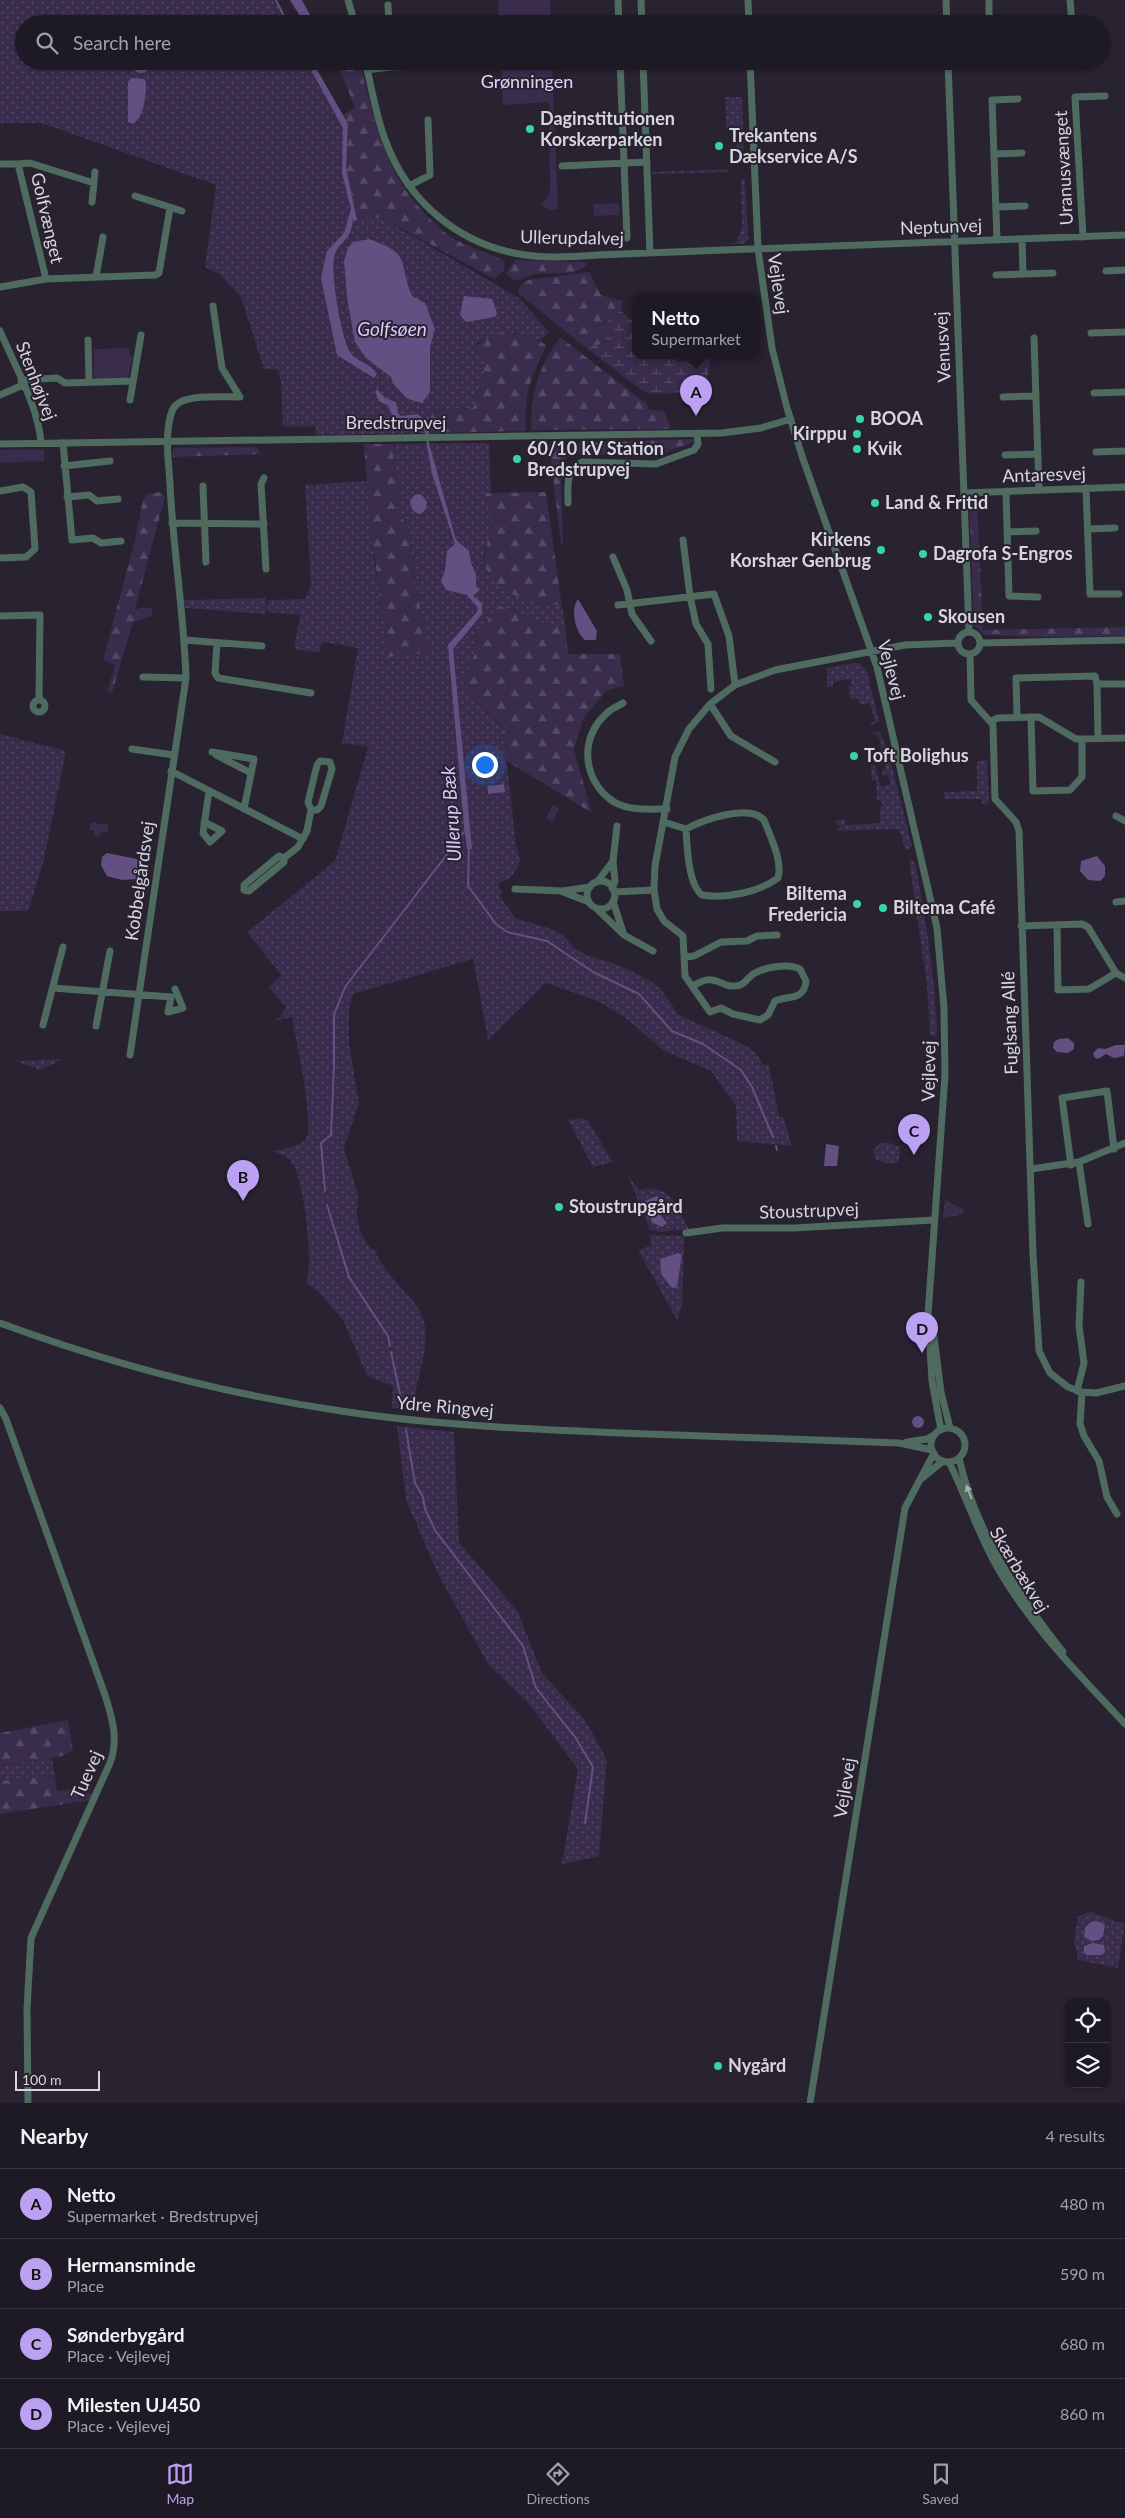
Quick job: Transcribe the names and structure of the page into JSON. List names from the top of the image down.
{
  "streets": {
    "street": [
      "Uranusvænget",
      "Golfvænget",
      "Neptunvej",
      "Ullerupdalvej",
      "Vejlevej",
      "Venusvej",
      "Stenhøjvej",
      "Bredstrupvej",
      "Antaresvej",
      "Kobbelgårdsvej",
      "Fuglsang Allé",
      "Stoustrupvej",
      "Ydre Ringvej",
      "Skærbækvej",
      "Tuevej"
    ]
  },
  "crossings": [
    ["Uranusvænget", "Neptunvej"],
    ["Neptunvej", "Ullerupdalvej"],
    ["Neptunvej", "Vejlevej"],
    ["Neptunvej", "Venusvej"],
    ["Ullerupdalvej", "Vejlevej"],
    ["Vejlevej", "Bredstrupvej"],
    ["Vejlevej", "Stoustrupvej"],
    ["Vejlevej", "Ydre Ringvej"],
    ["Vejlevej", "Skærbækvej"],
    ["Venusvej", "Antaresvej"],
    ["Stenhøjvej", "Bredstrupvej"],
    ["Bredstrupvej", "Kobbelgårdsvej"],
    ["Ydre Ringvej", "Skærbækvej"]
  ],
  "water": ["Golfsøen", "Ullerup Bæk"],
  "parks": ["Grønningen"],
  "places": [
    "Daginstitutionen Korskærparken",
    "Trekantens Dækservice A/S",
    "BOOA",
    "Kirppu",
    "Kvik",
    "60/10 kV Station Bredstrupvej",
    "Land & Fritid",
    "Kirkens Korshær Genbrug",
    "Dagrofa S-Engros",
    "Skousen",
    "Toft Bolighus",
    "Biltema Fredericia",
    "Biltema Café",
    "Stoustrupgård",
    "Nygård"
  ],
  "scale_bar": "100 m",
  "page": {
    "search": "Search here",
    "popup": ["Netto", "Supermarket"],
    "pins": [
      "A",
      "C",
      "B",
      "D"
    ],
    "scale": "100 m",
    "heading": ["Nearby", "4 results"],
    "list": [
      {
        "mark": "A",
        "name": "Netto",
        "note": "Supermarket · Bredstrupvej",
        "value": "480 m"
      },
      {
        "mark": "B",
        "name": "Hermansminde",
        "note": "Place",
        "value": "590 m"
      },
      {
        "mark": "C",
        "name": "Sønderbygård",
        "note": "Place · Vejlevej",
        "value": "680 m"
      },
      {
        "mark": "D",
        "name": "Milesten UJ450",
        "note": "Place · Vejlevej",
        "value": "860 m"
      }
    ],
    "nav": ["Map", "Directions", "Saved"]
  }
}
